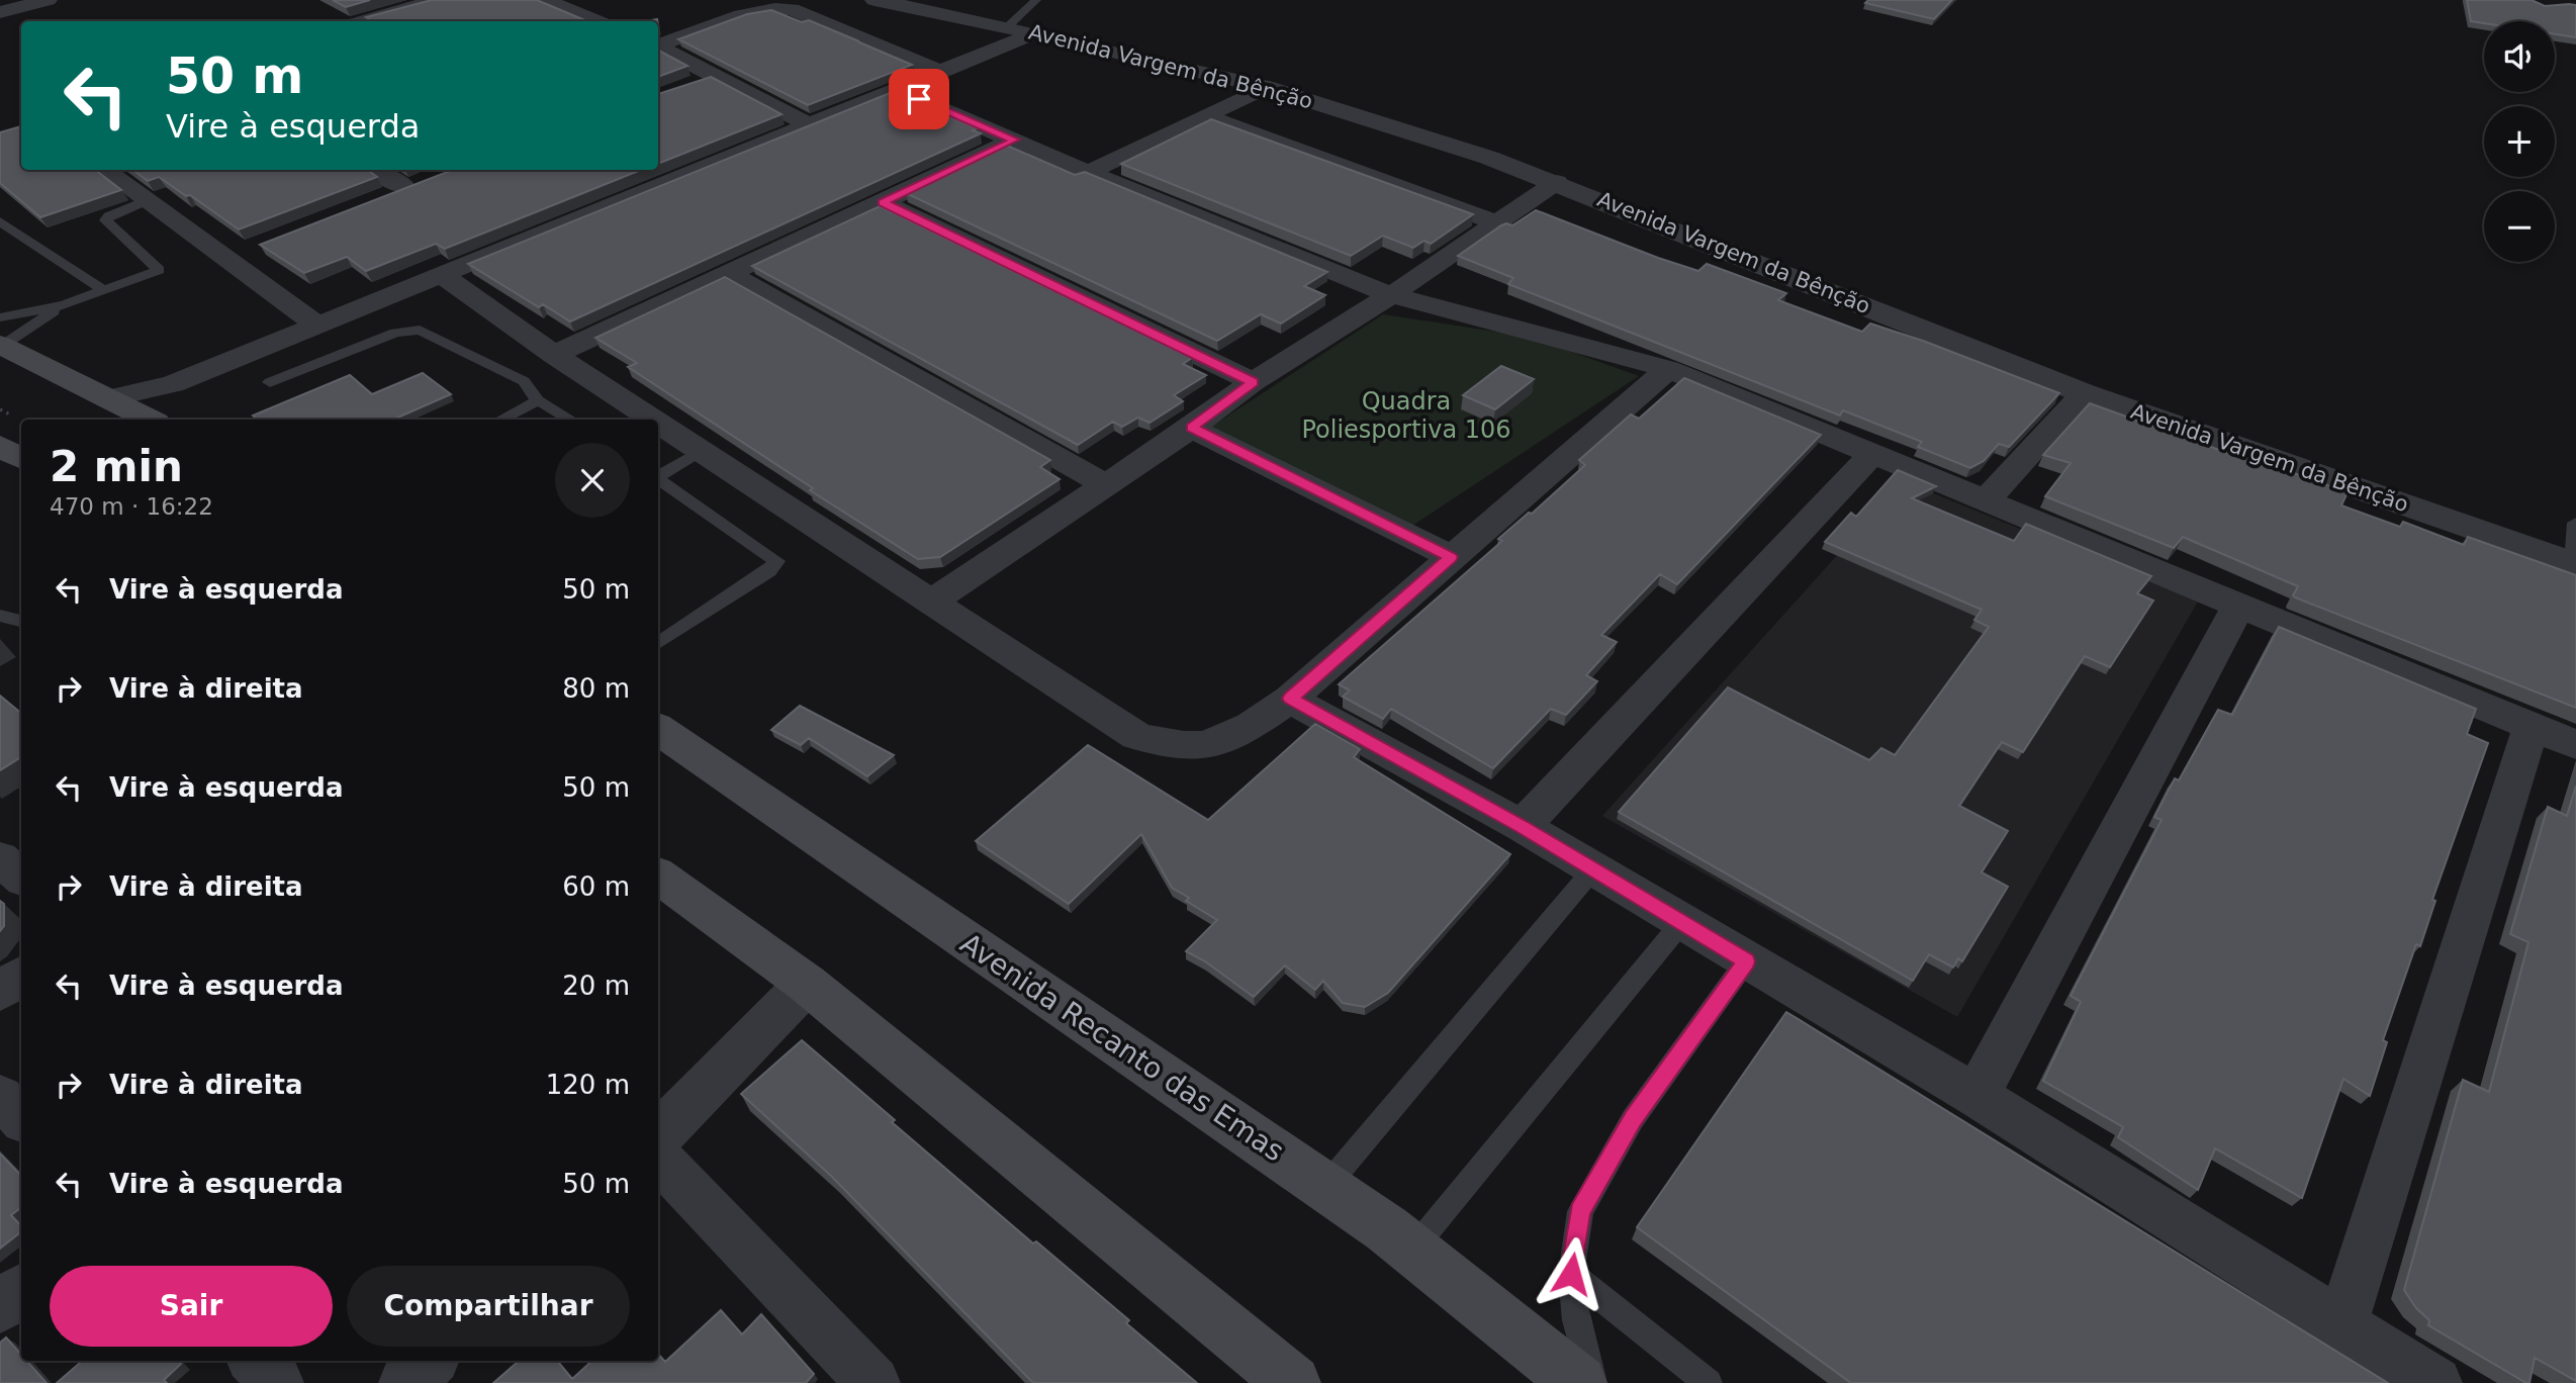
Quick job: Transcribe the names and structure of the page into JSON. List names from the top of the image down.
{
  "streets": {
    "main road": ["Avenida Recanto das Emas"],
    "street": ["Avenida Vargem da Bênção"]
  },
  "parks": ["Quadra Poliesportiva 106"],
  "page": {
    "map_buttons": ["+", "−"],
    "turn": ["50 m", "Vire à esquerda"],
    "heading": ["2 min", "470 m · 16:22"],
    "list": [
      {
        "name": "Vire à esquerda",
        "value": "50 m"
      },
      {
        "name": "Vire à direita",
        "value": "80 m"
      },
      {
        "name": "Vire à esquerda",
        "value": "50 m"
      },
      {
        "name": "Vire à direita",
        "value": "60 m"
      },
      {
        "name": "Vire à esquerda",
        "value": "20 m"
      },
      {
        "name": "Vire à direita",
        "value": "120 m"
      },
      {
        "name": "Vire à esquerda",
        "value": "50 m"
      }
    ],
    "buttons": ["Sair", "Compartilhar"]
  }
}
